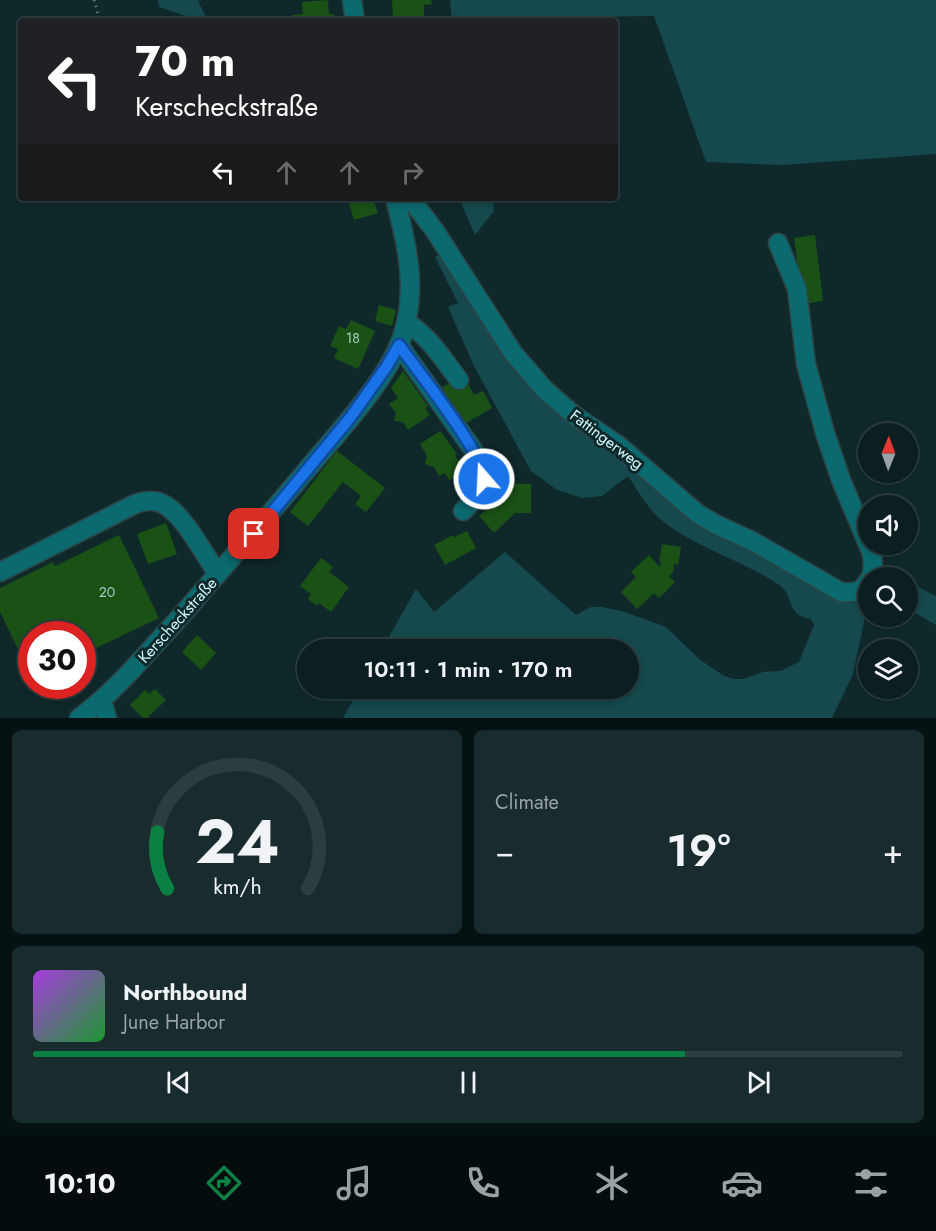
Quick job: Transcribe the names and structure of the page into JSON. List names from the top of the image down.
{
  "streets": {
    "street": ["Fattingerweg", "Kerscheckstraße"]
  },
  "house_numbers": ["18", "20"],
  "north": "top",
  "page": {
    "turn": ["70 m", "Kerscheckstraße"],
    "limit": "30",
    "trip": "10:11 · 1 min · 170 m",
    "tile": "Climate",
    "heat": ["−", "19°", "+"],
    "song": ["Northbound", "June Harbor"],
    "tabs": "10:10",
    "gauge": ["24", "km/h"]
  }
}
